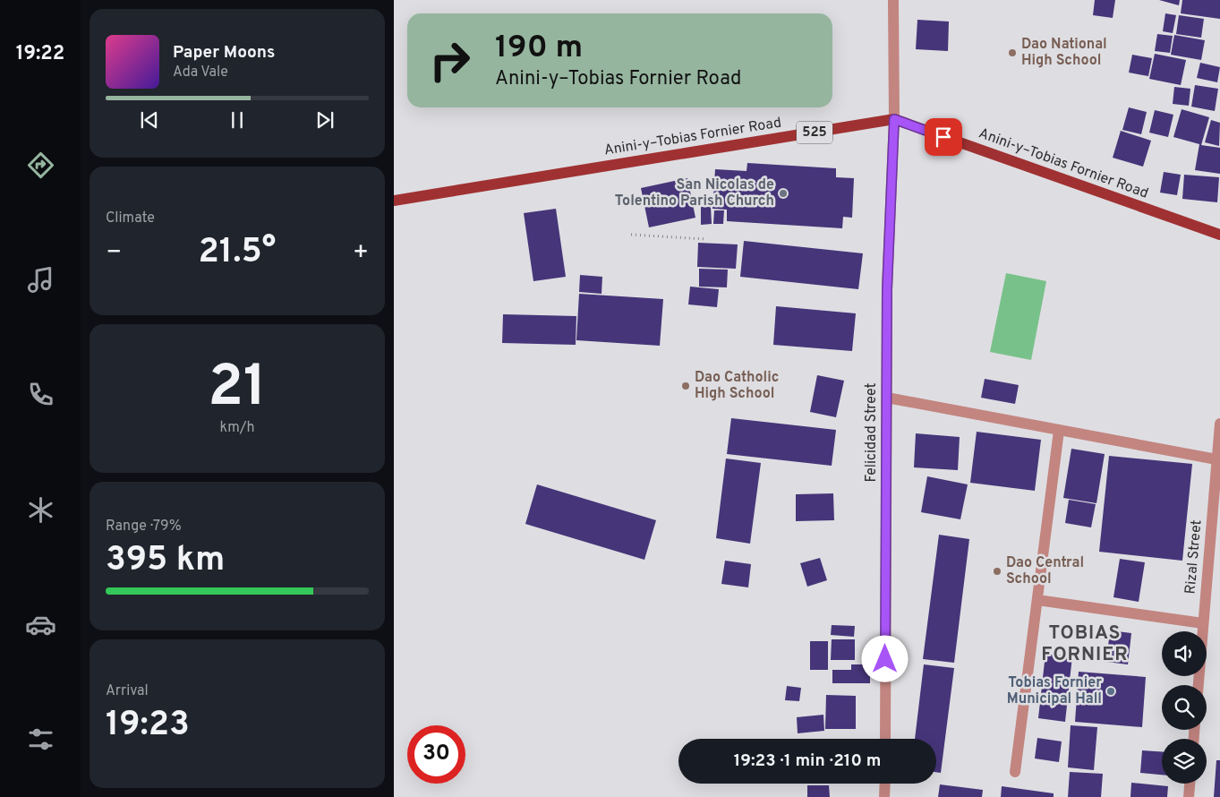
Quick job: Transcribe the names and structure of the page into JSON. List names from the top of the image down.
{
  "streets": {
    "main road": ["525", "Anini-y–Tobias Fornier Road"],
    "street": ["Felicidad Street", "Rizal Street"]
  },
  "crossings": [
    ["Anini-y–Tobias Fornier Road", "Felicidad Street"]
  ],
  "districts": ["TOBIAS FORNIER"],
  "places": [
    "Dao National High School",
    "San Nicolas de Tolentino Parish Church",
    "Dao Catholic High School",
    "Dao Central School",
    "Tobias Fornier Municipal Hall"
  ],
  "page": {
    "tabs": "19:22",
    "turn": ["190 m", "Anini-y–Tobias Fornier Road"],
    "song": ["Paper Moons", "Ada Vale"],
    "tile": [
      "Climate",
      ["21", "km/h"],
      ["Range · 79%", "395 km"],
      ["Arrival", "19:23"]
    ],
    "heat": ["−", "21.5°", "+"],
    "limit": "30",
    "trip": "19:23 · 1 min · 210 m"
  }
}
